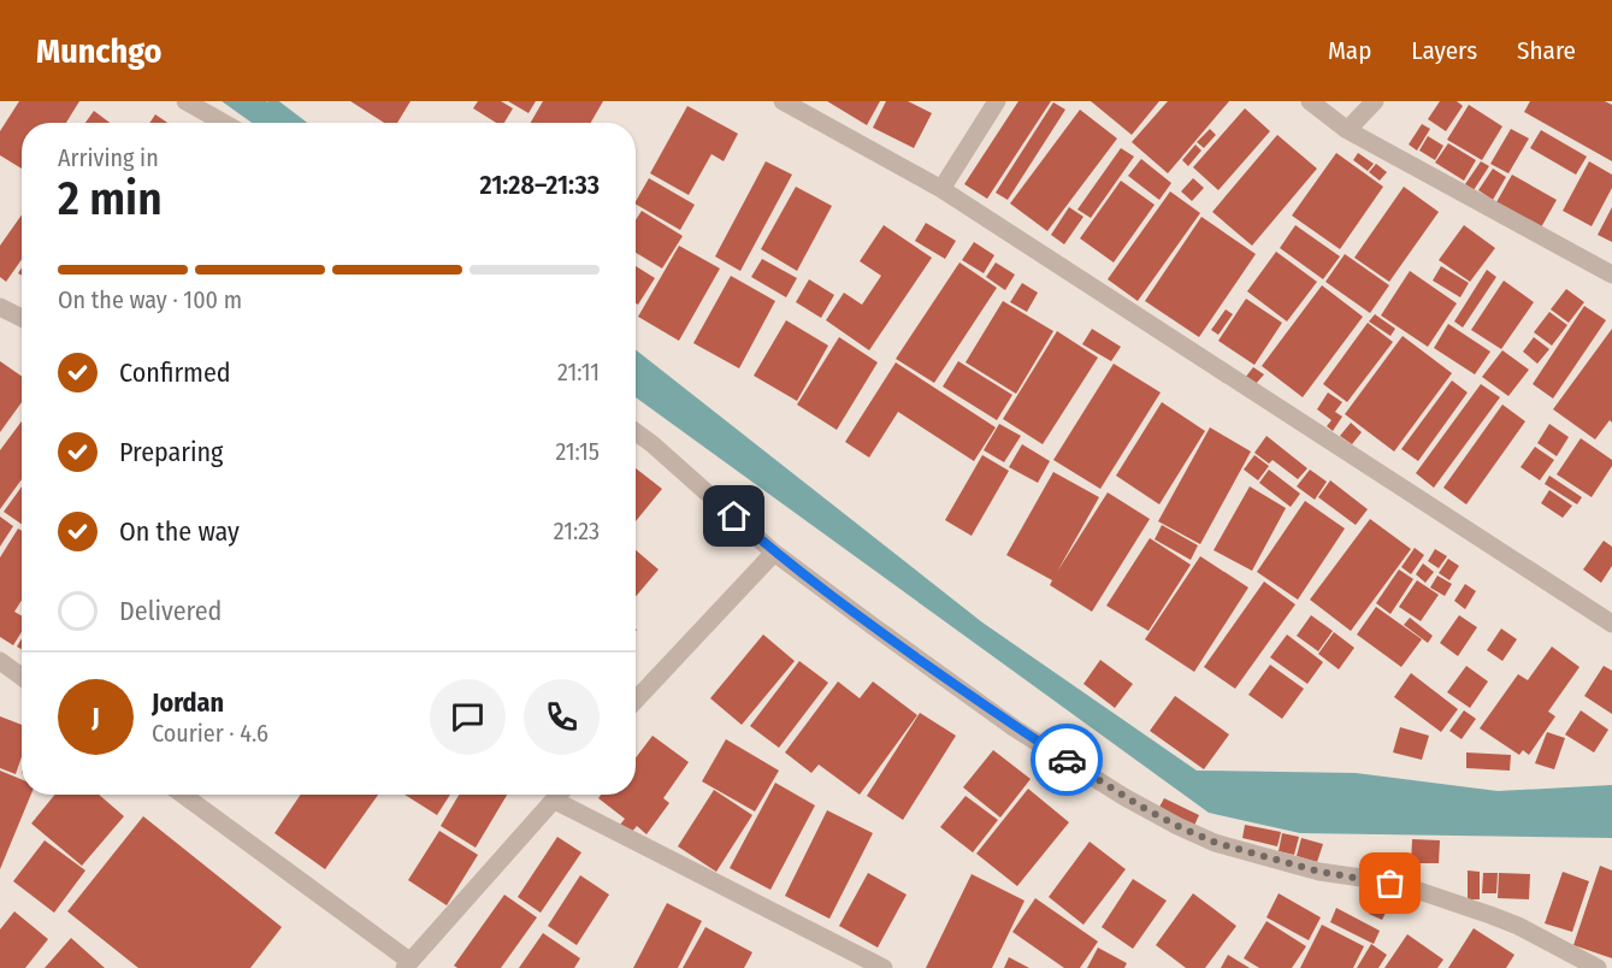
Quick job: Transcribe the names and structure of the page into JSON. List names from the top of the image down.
{
  "page": {
    "header": "Munchgo",
    "nav": ["Map", "Layers", "Share"],
    "heading": ["2 min", "Arriving in", "21:28–21:33"],
    "panel": ["Jordan", "Courier · 4.6"],
    "bar": "On the way · 100 m",
    "list": [
      ["Confirmed", "21:11"],
      ["Preparing", "21:15"],
      ["On the way", "21:23"],
      "Delivered"
    ],
    "round": "J"
  }
}
